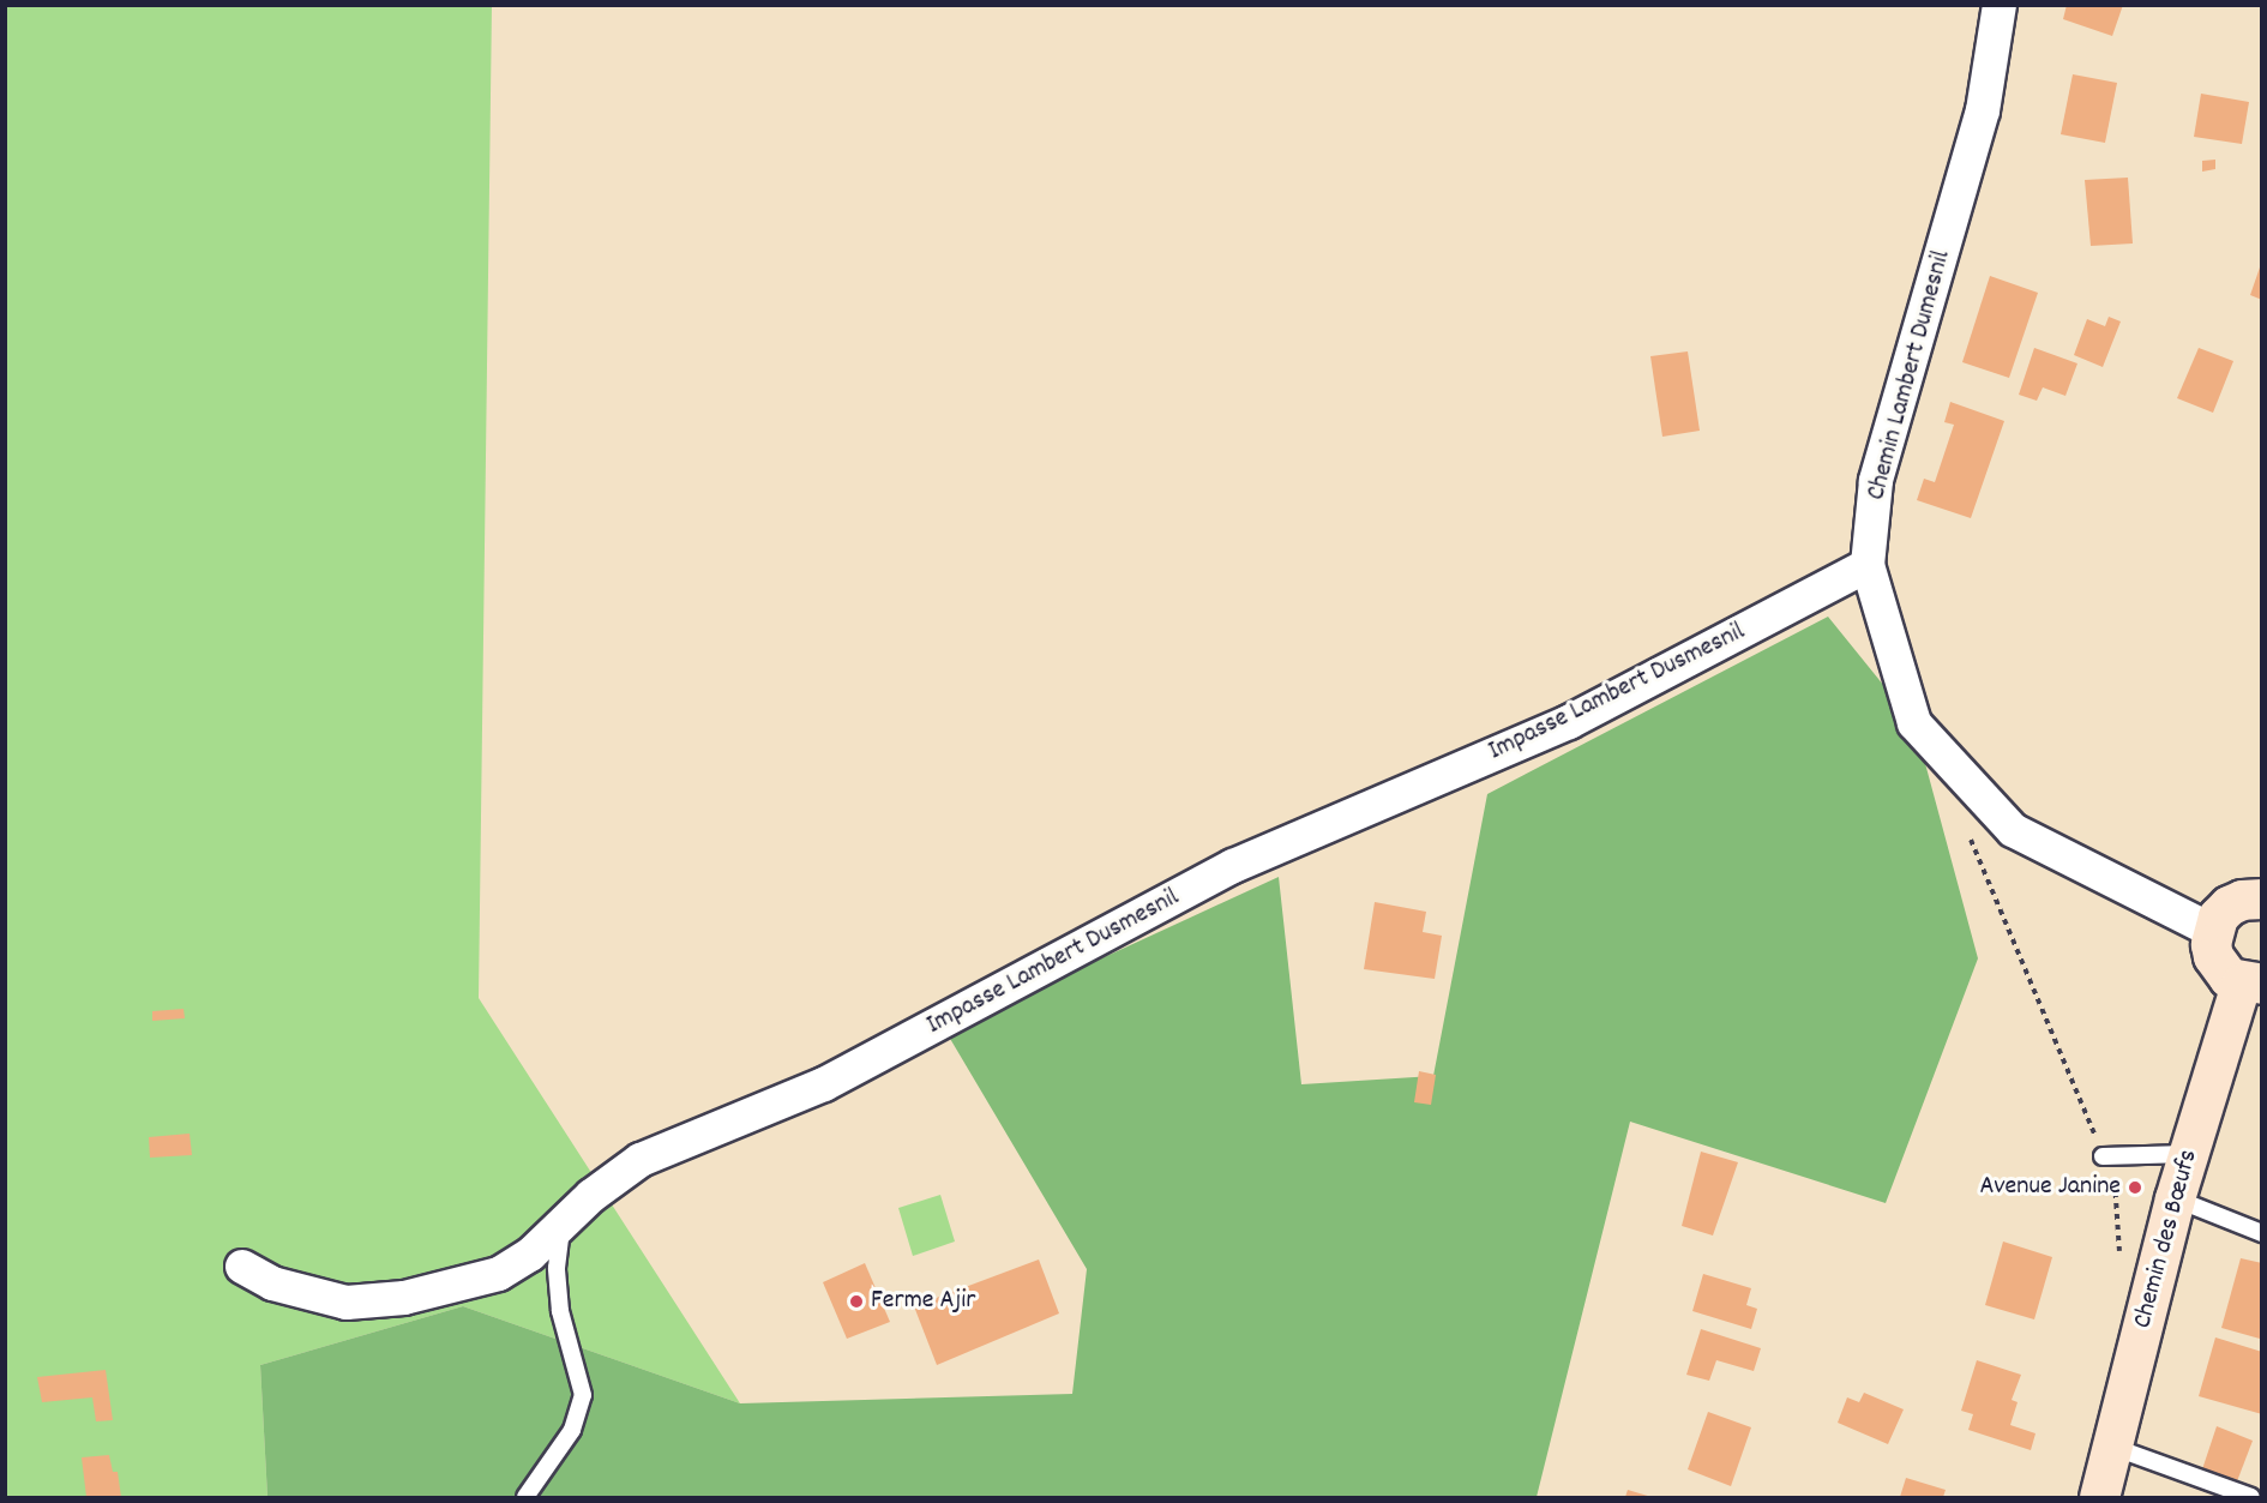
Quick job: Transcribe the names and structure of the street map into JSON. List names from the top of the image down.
{
  "streets": {
    "street": ["Chemin Lambert Dumesnil", "Impasse Lambert Dusmesnil", "Chemin des Bœufs"]
  },
  "crossings": [
    ["Chemin Lambert Dumesnil", "Impasse Lambert Dusmesnil"]
  ],
  "places": ["Avenue Janine", "Ferme Ajir"]
}
